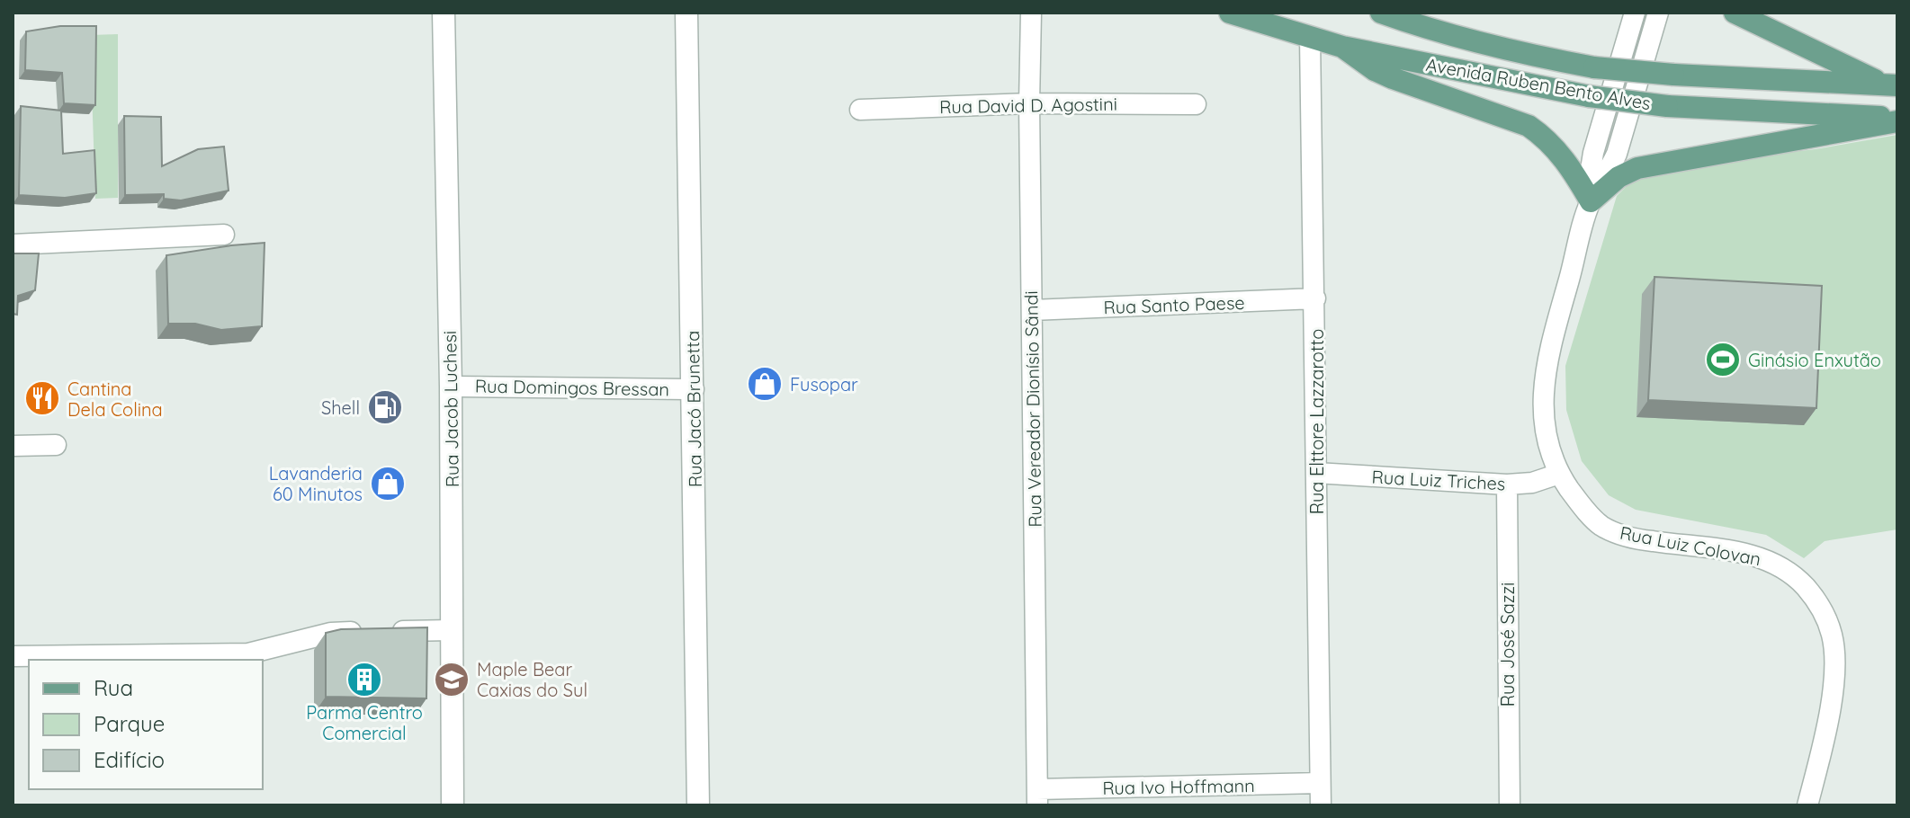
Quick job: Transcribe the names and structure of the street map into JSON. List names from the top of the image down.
{
  "streets": {
    "main road": ["Avenida Ruben Bento Alves"],
    "street": [
      "Rua David D. Agostini",
      "Rua Santo Paese",
      "Rua Domingos Bressan",
      "Rua Jacob Luchesi",
      "Rua Jacó Brunetta",
      "Rua Vereador Dionísio Sândi",
      "Rua Elttore Lazzarotto",
      "Rua Luiz Triches",
      "Rua Luiz Colovan",
      "Rua José Sazzi",
      "Rua Ivo Hoffmann"
    ]
  },
  "crossings": [
    ["Avenida Ruben Bento Alves", "Rua Elttore Lazzarotto"],
    ["Rua David D. Agostini", "Rua Vereador Dionísio Sândi"],
    ["Rua Santo Paese", "Rua Vereador Dionísio Sândi"],
    ["Rua Santo Paese", "Rua Elttore Lazzarotto"],
    ["Rua Domingos Bressan", "Rua Jacob Luchesi"],
    ["Rua Domingos Bressan", "Rua Jacó Brunetta"],
    ["Rua Vereador Dionísio Sândi", "Rua Ivo Hoffmann"],
    ["Rua Elttore Lazzarotto", "Rua Luiz Triches"],
    ["Rua Elttore Lazzarotto", "Rua Ivo Hoffmann"],
    ["Rua Luiz Triches", "Rua Luiz Colovan"],
    ["Rua Luiz Triches", "Rua José Sazzi"]
  ],
  "places": {
    "sports": ["Ginásio Enxutão"],
    "shop": ["Fusopar", "Lavanderia 60 Minutos"],
    "restaurant": ["Cantina Dela Colina"],
    "fuel station": ["Shell"],
    "building": ["Parma Centro Comercial"],
    "school or university": ["Maple Bear Caxias do Sul"]
  },
  "legend": ["Rua", "Parque", "Edifício"]
}
